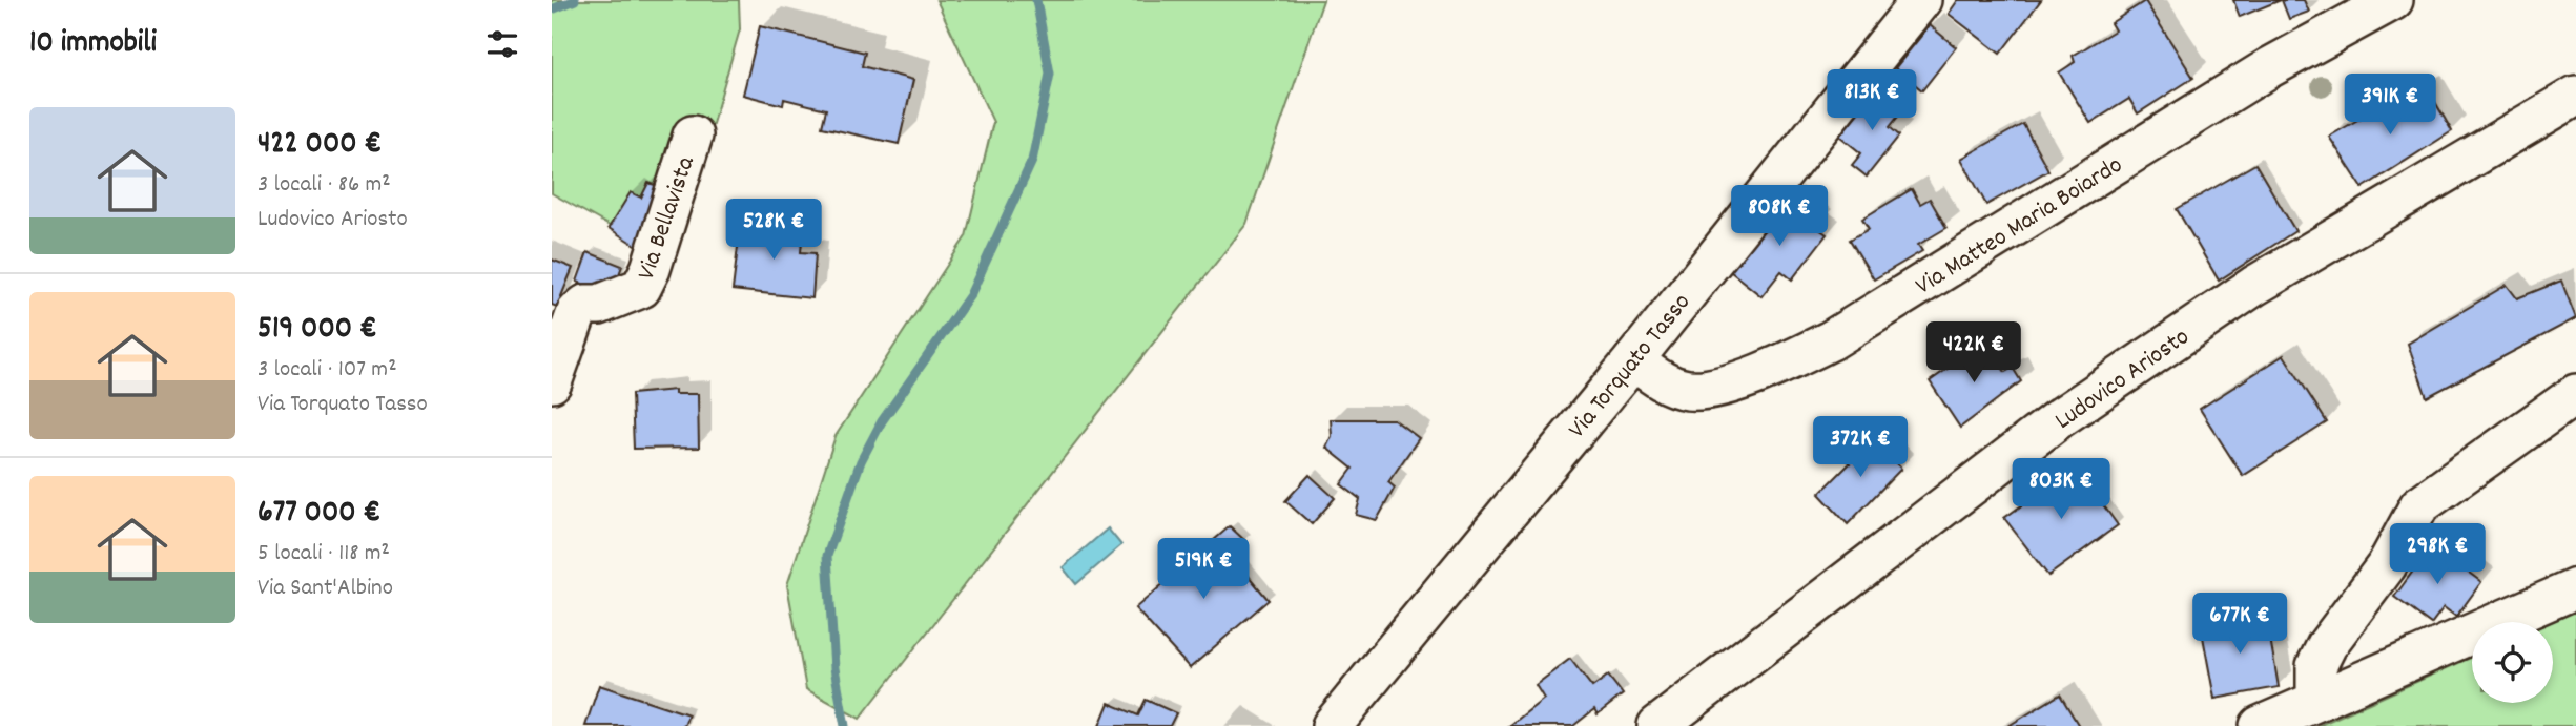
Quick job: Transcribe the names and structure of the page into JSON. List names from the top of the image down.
{
  "streets": {
    "street": [
      "Via Bellavista",
      "Via Matteo Maria Boiardo",
      "Via Torquato Tasso",
      "Ludovico Ariosto"
    ]
  },
  "crossings": [
    ["Via Matteo Maria Boiardo", "Via Torquato Tasso"]
  ],
  "page": {
    "heading": "10 immobili",
    "price": [
      "813K €",
      "391K €",
      "808K €",
      "528K €",
      "422K €",
      "372K €",
      "803K €",
      "298K €",
      "519K €",
      "677K €"
    ],
    "list": [
      {
        "name": "422 000 €",
        "note": "3 locali · 86 m² · Ludovico Ariosto"
      },
      {
        "name": "519 000 €",
        "note": "3 locali · 107 m² · Via Torquato Tasso"
      },
      {
        "name": "677 000 €",
        "note": "5 locali · 118 m² · Via Sant'Albino"
      }
    ]
  }
}
